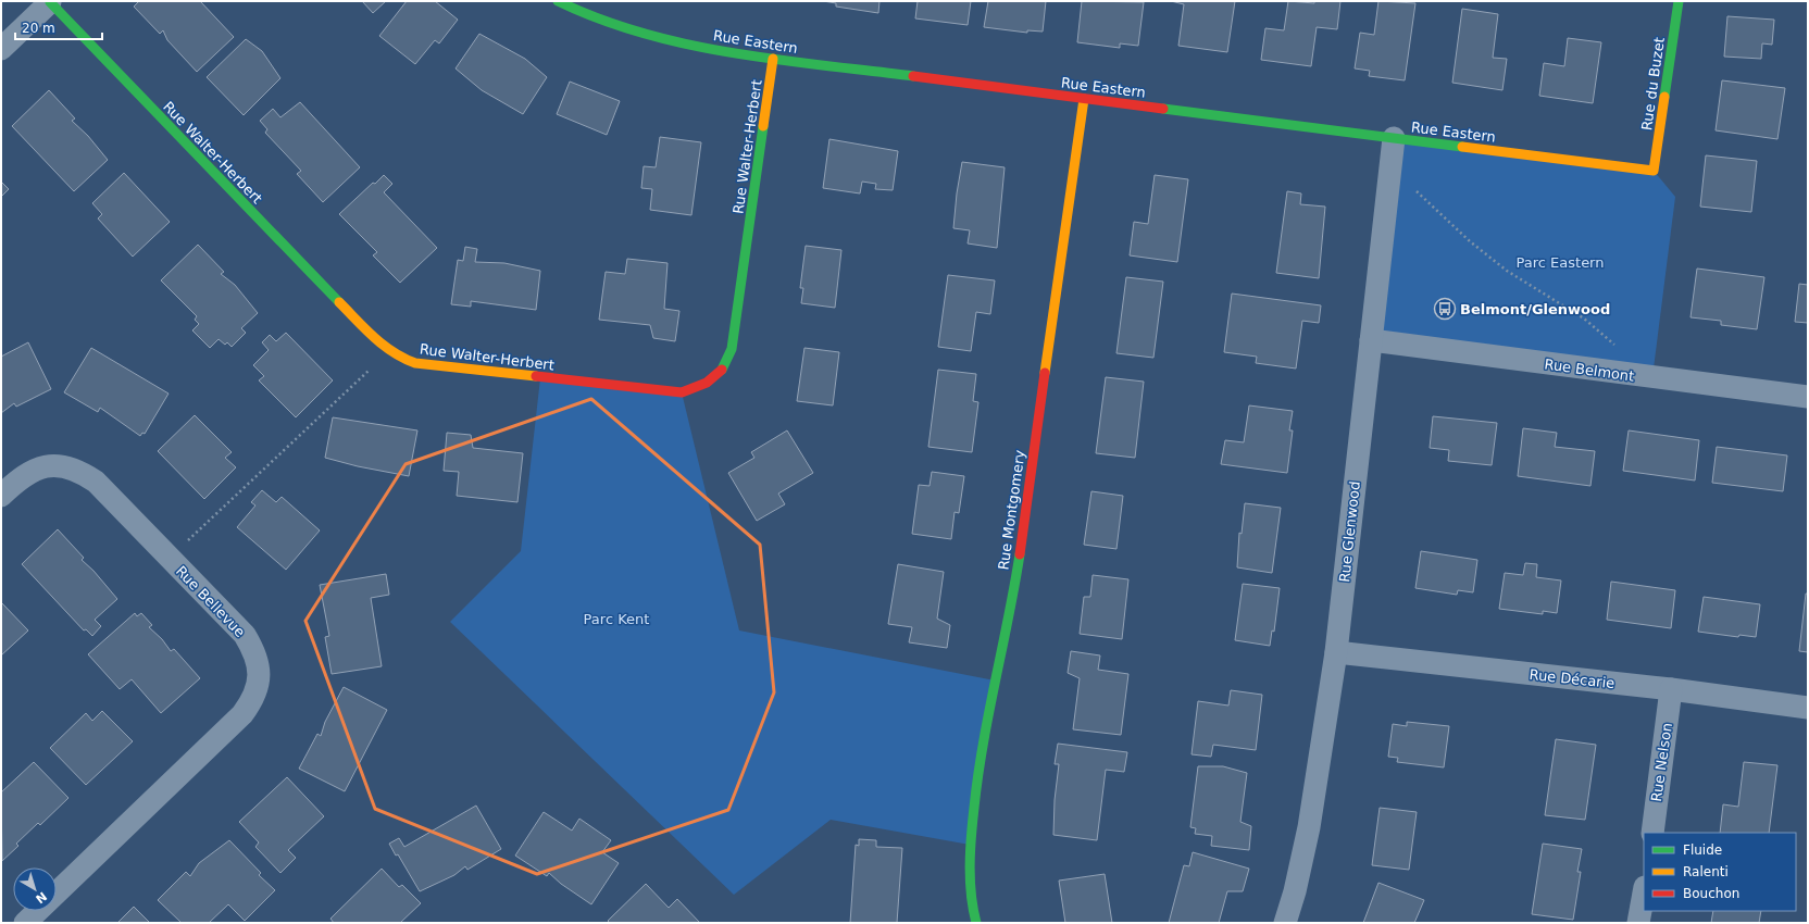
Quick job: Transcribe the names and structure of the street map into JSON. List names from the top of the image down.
{
  "streets": {
    "street": [
      "Rue Eastern",
      "Rue du Buzet",
      "Rue Walter-Herbert",
      "Rue Belmont",
      "Rue Montgomery",
      "Rue Glenwood",
      "Rue Bellevue",
      "Rue Décarie",
      "Rue Nelson"
    ]
  },
  "crossings": [
    ["Rue Eastern", "Rue du Buzet"],
    ["Rue Eastern", "Rue Walter-Herbert"],
    ["Rue Eastern", "Rue Montgomery"],
    ["Rue Eastern", "Rue Glenwood"],
    ["Rue Belmont", "Rue Glenwood"],
    ["Rue Glenwood", "Rue Décarie"],
    ["Rue Décarie", "Rue Nelson"]
  ],
  "parks": ["Parc Eastern", "Parc Kent"],
  "places": {
    "bus stop": ["Belmont/Glenwood"]
  },
  "legend": ["Fluide", "Ralenti", "Bouchon"],
  "scale_bar": "20 m",
  "north": "bottom right"
}
